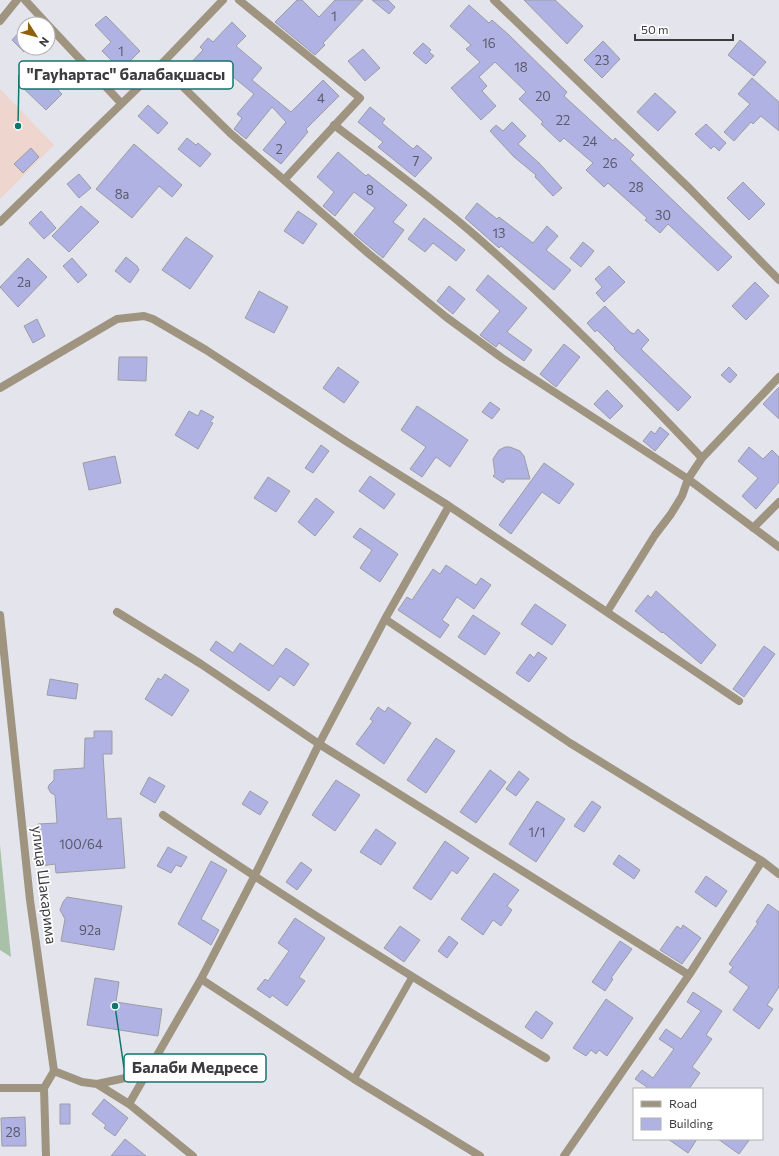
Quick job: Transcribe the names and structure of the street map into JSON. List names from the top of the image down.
{
  "streets": {
    "street": ["улица Шакарима"]
  },
  "places": ["\"Гауһартас\" балабақшасы", "Балаби Медресе"],
  "house_numbers": [
    "1",
    "16",
    "1",
    "23",
    "18",
    "20",
    "4",
    "22",
    "24",
    "2",
    "7",
    "26",
    "28",
    "8",
    "8а",
    "30",
    "13",
    "2а",
    "1/1",
    "100/64",
    "92а",
    "28"
  ],
  "legend": ["Road", "Building"],
  "scale_bar": "50 m",
  "north": "bottom right"
}
